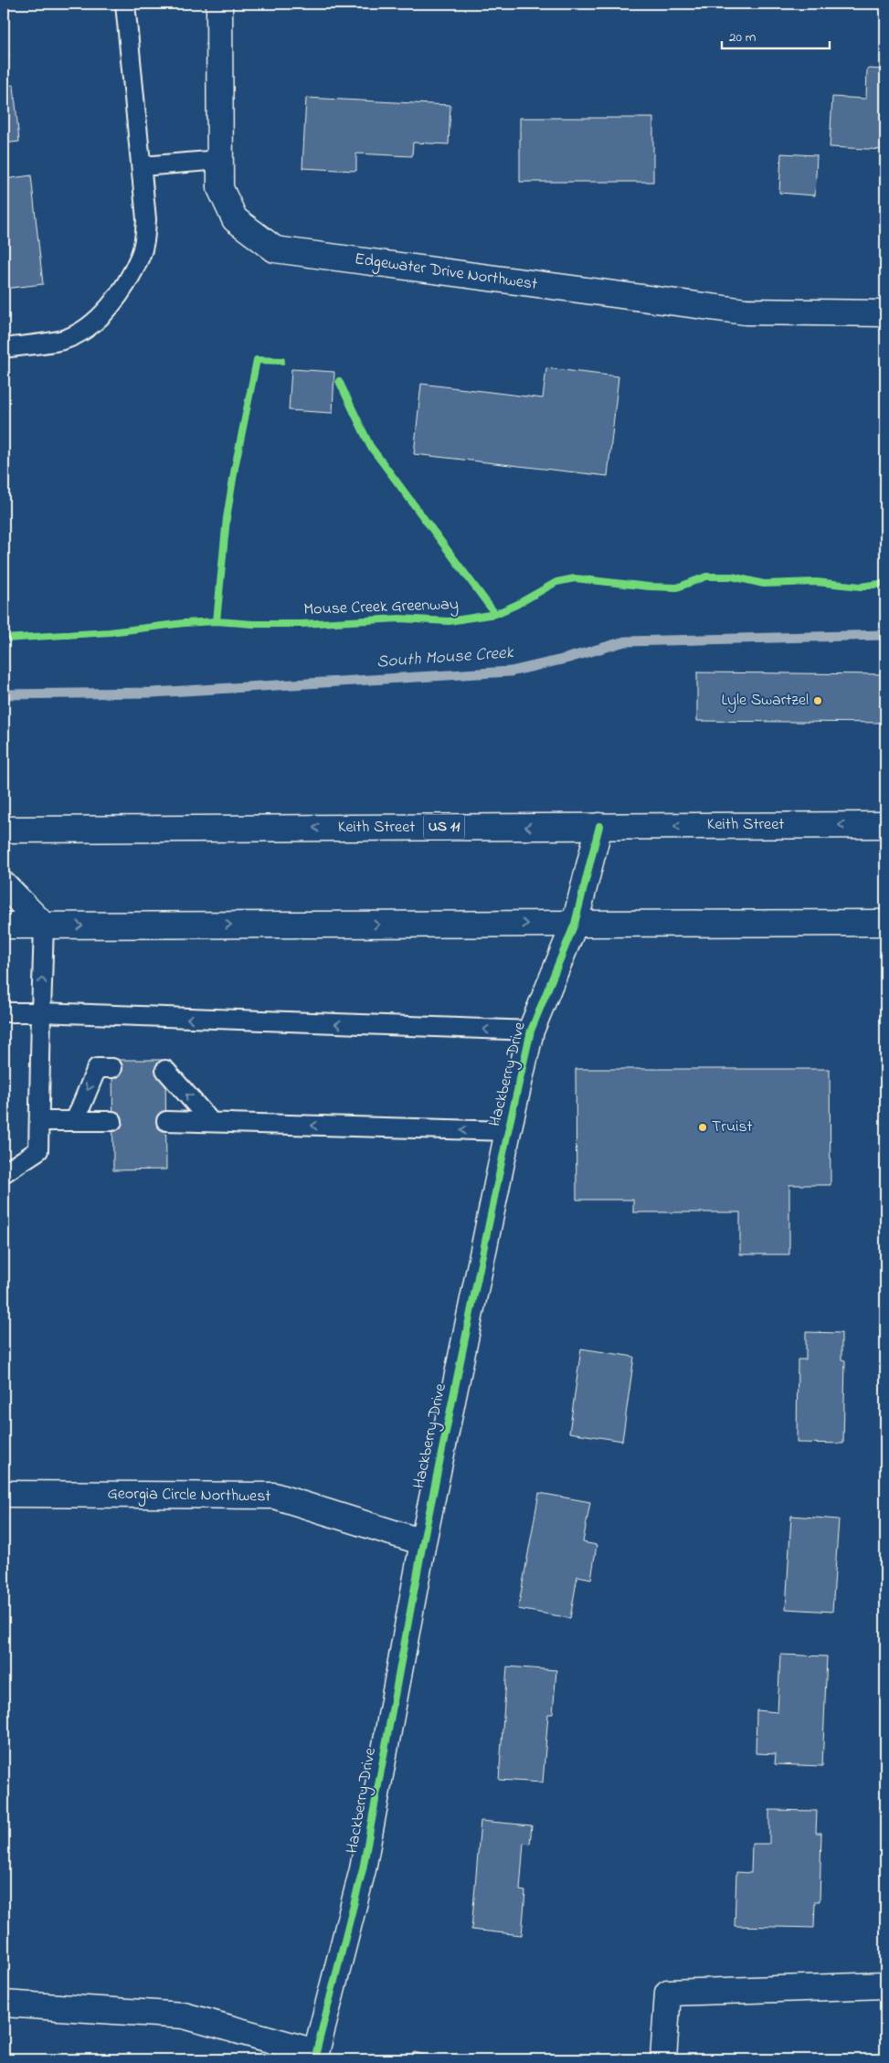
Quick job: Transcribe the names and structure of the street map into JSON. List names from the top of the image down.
{
  "streets": {
    "street": [
      "Edgewater Drive Northwest",
      "Keith Street",
      "US 11",
      "Hackberry Drive",
      "Georgia Circle Northwest"
    ],
    "cycle path": ["Mouse Creek Greenway"]
  },
  "crossings": [
    ["Keith Street", "Hackberry Drive"],
    ["Hackberry Drive", "Georgia Circle Northwest"]
  ],
  "water": ["South Mouse Creek"],
  "places": ["Lyle Swartzel", "Truist"],
  "scale_bar": "20 m"
}
